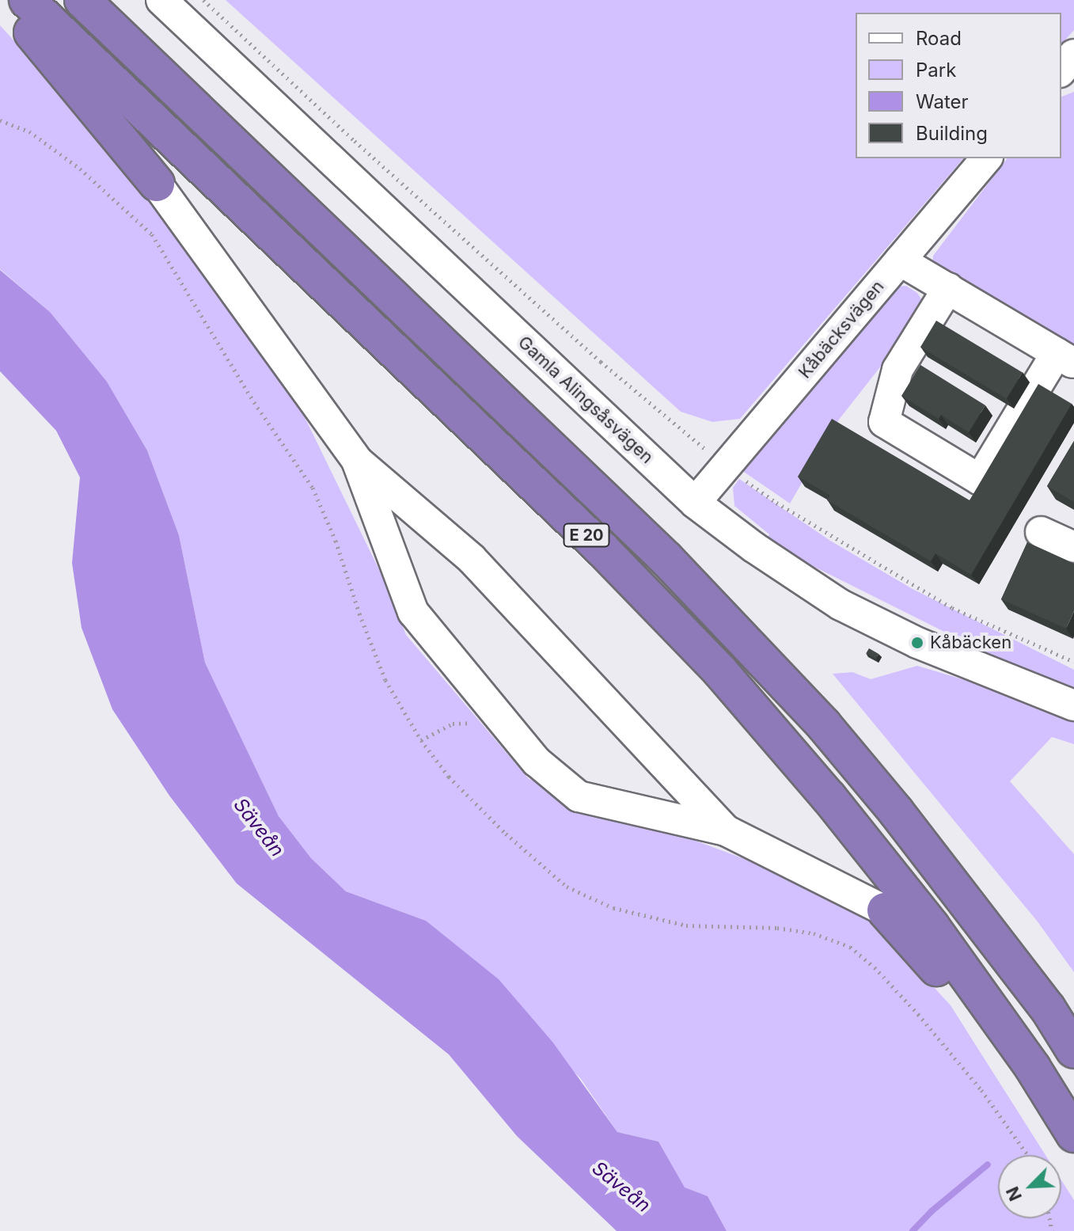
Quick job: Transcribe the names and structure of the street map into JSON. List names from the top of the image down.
{
  "streets": {
    "highway": ["E 20"],
    "street": ["Kåbäcksvägen", "Gamla Alingsåsvägen"]
  },
  "crossings": [
    ["Kåbäcksvägen", "Gamla Alingsåsvägen"]
  ],
  "water": ["Säveån"],
  "places": ["Kåbäcken"],
  "legend": [
    "Road",
    "Park",
    "Water",
    "Building"
  ],
  "north": "bottom left"
}
